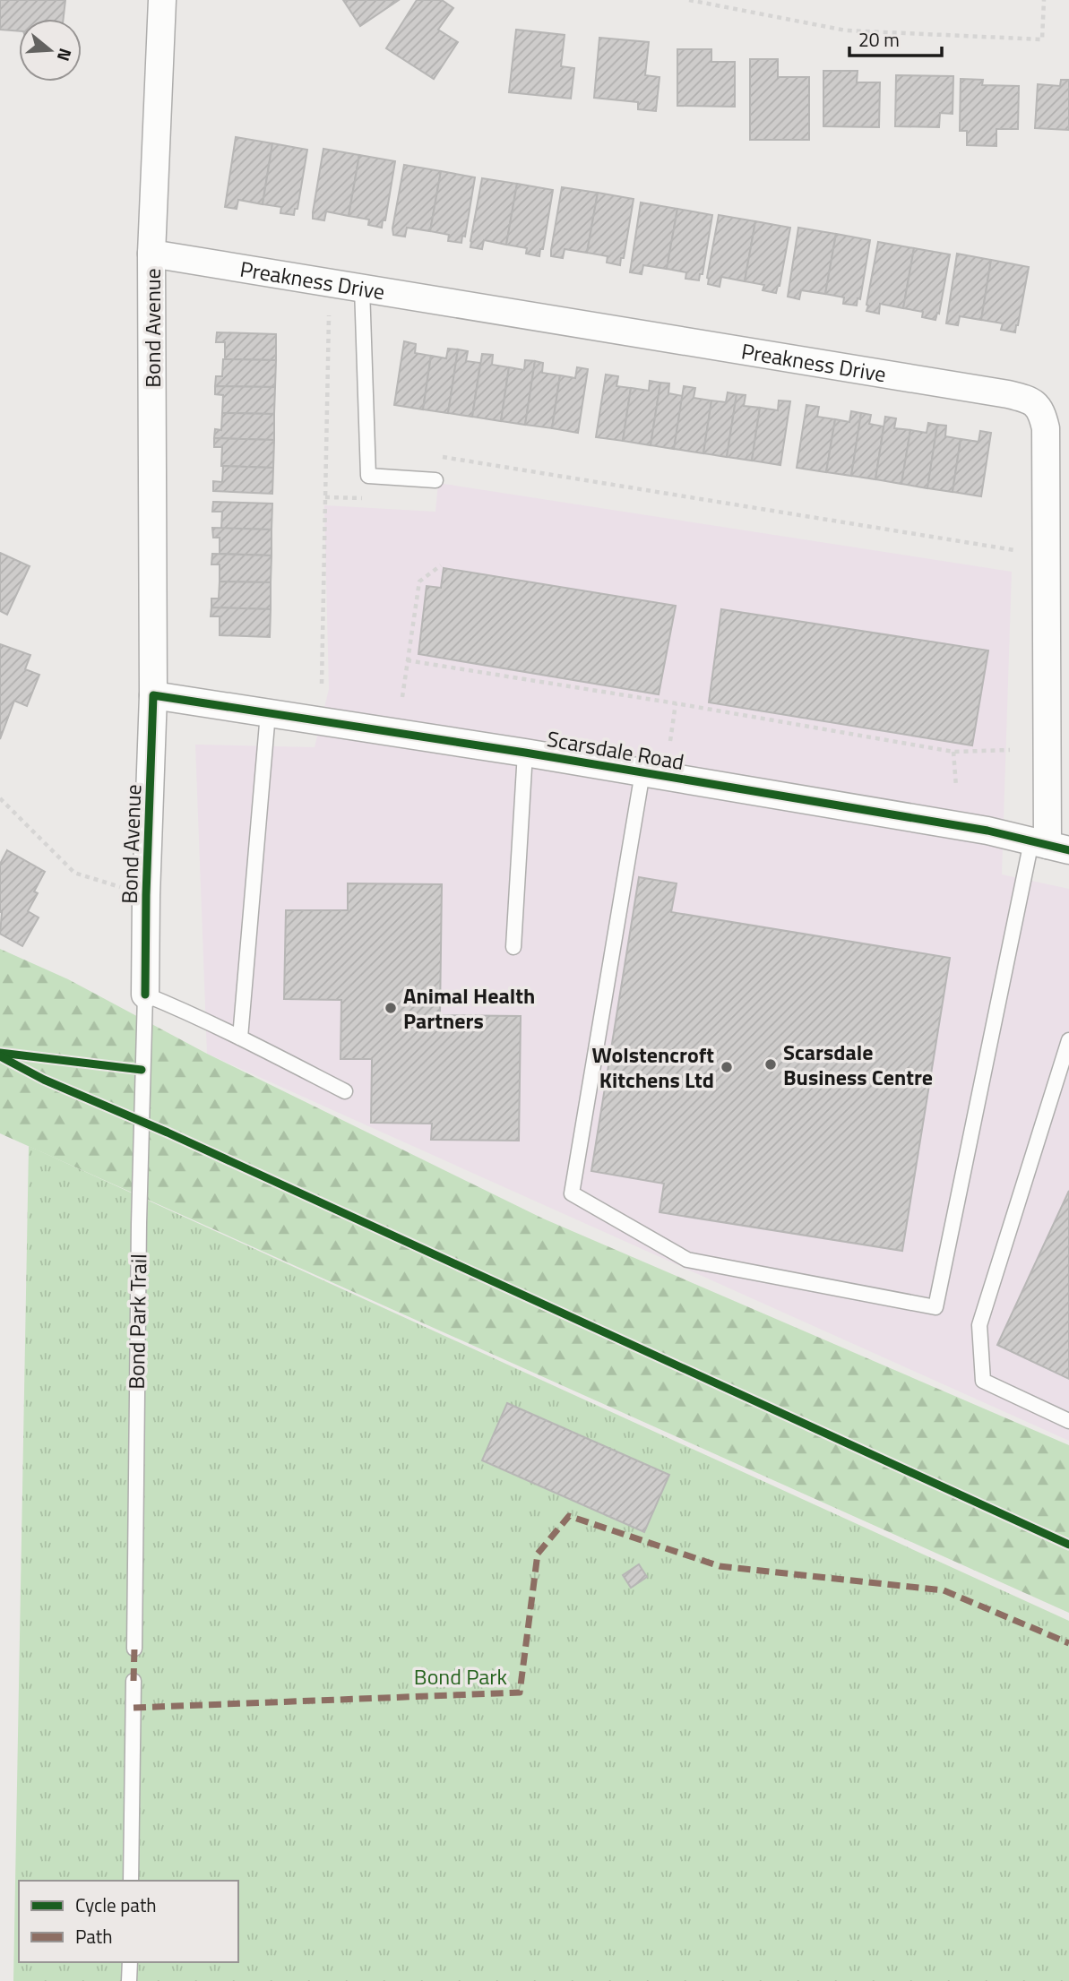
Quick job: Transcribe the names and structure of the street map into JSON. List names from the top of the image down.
{
  "streets": {
    "street": ["Preakness Drive", "Bond Avenue", "Scarsdale Road"],
    "lane": ["Bond Park Trail"]
  },
  "crossings": [
    ["Preakness Drive", "Bond Avenue"],
    ["Preakness Drive", "Scarsdale Road"],
    ["Bond Avenue", "Scarsdale Road"],
    ["Bond Avenue", "Bond Park Trail"]
  ],
  "parks": ["Bond Park"],
  "places": ["Animal Health Partners", "Scarsdale Business Centre", "Wolstencroft Kitchens Ltd"],
  "legend": ["Cycle path", "Path"],
  "scale_bar": "20 m",
  "north": "right"
}
